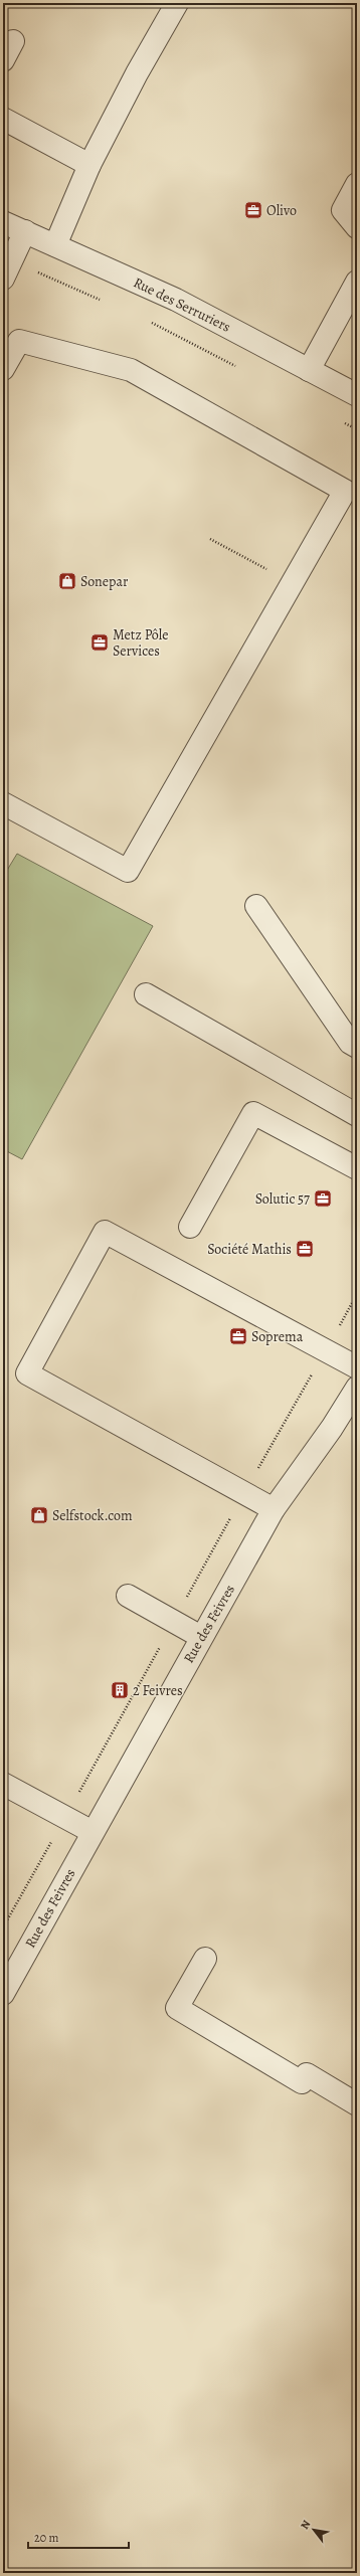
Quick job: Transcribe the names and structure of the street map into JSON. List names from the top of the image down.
{
  "streets": {
    "street": ["Rue des Serruriers", "Rue des Feivres"]
  },
  "places": {
    "office": [
      "Olivo",
      "Metz Pôle Services",
      "Solutic 57",
      "Société Mathis",
      "Soprema"
    ],
    "shop": ["Sonepar", "Selfstock.com"],
    "building": ["2 Feivres"]
  },
  "scale_bar": "20 m",
  "north": "top left"
}
